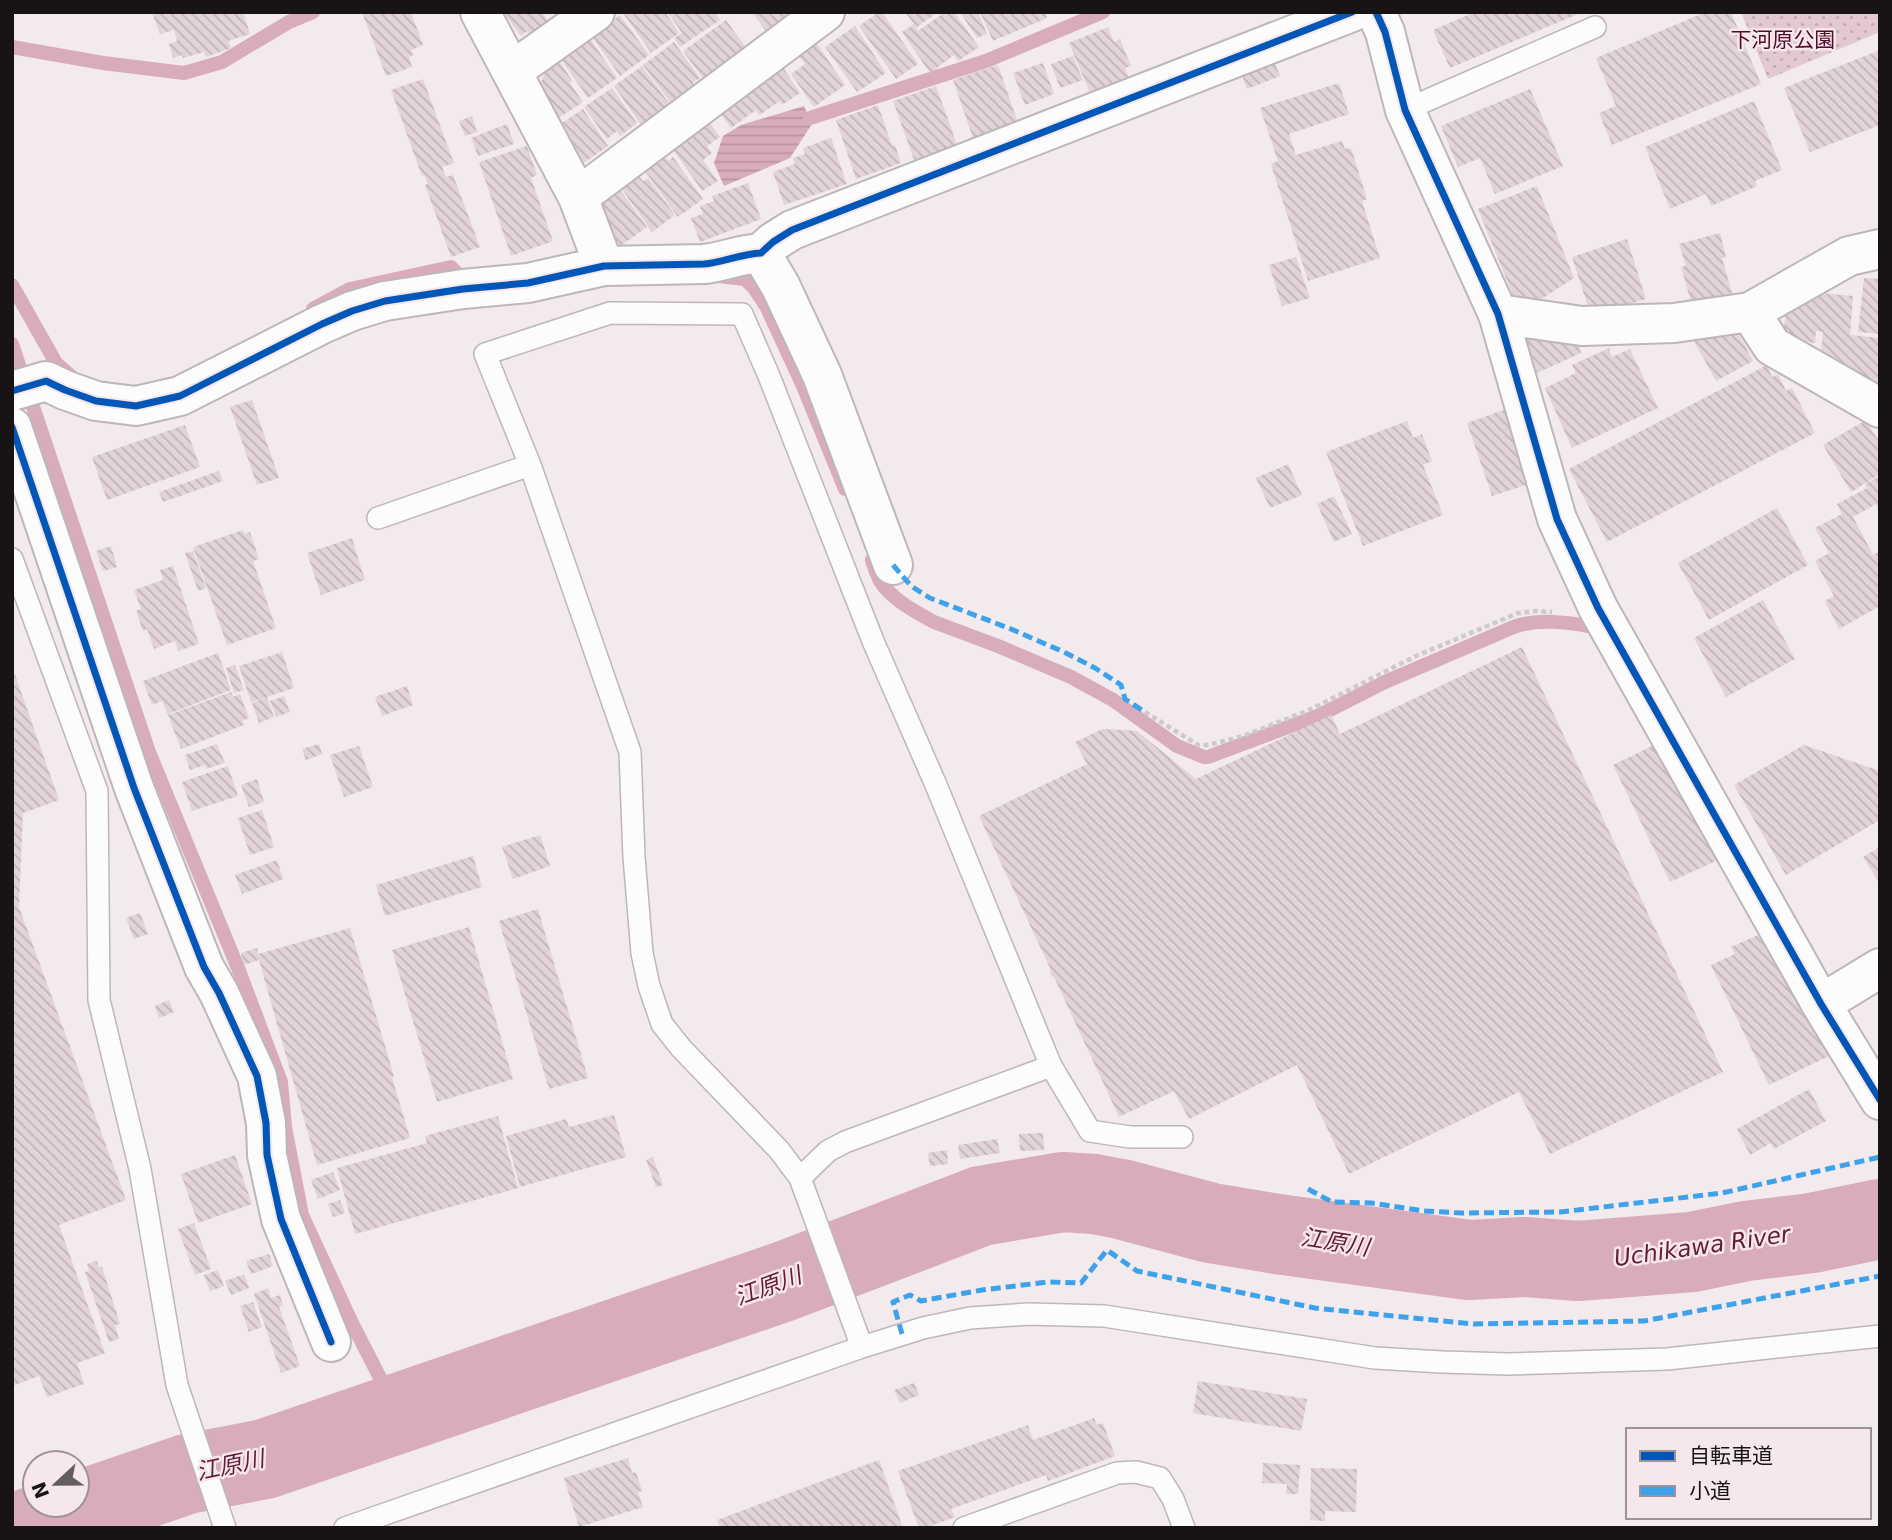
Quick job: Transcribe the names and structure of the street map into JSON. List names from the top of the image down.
{
  "water": ["江原川", "Uchikawa River"],
  "parks": ["下河原公園"],
  "legend": ["自転車道", "小道"],
  "north": "left"
}
